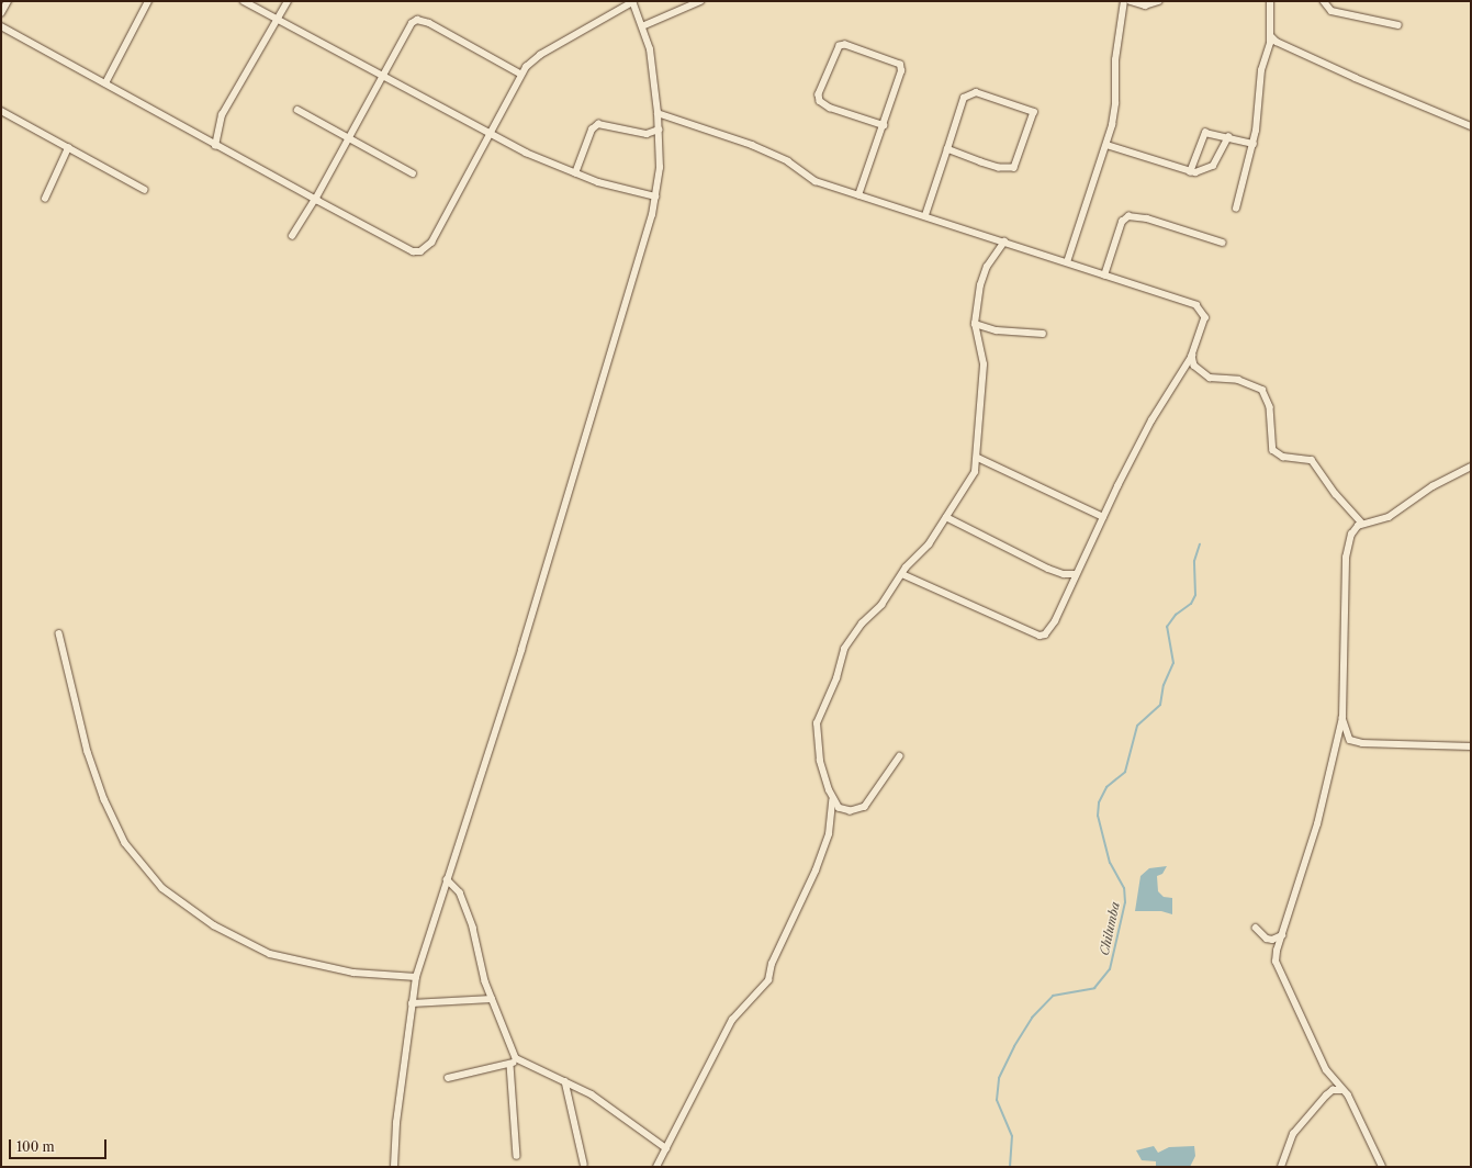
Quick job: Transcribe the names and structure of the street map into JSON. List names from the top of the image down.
{
  "water": ["Chilumba"],
  "scale_bar": "100 m"
}
